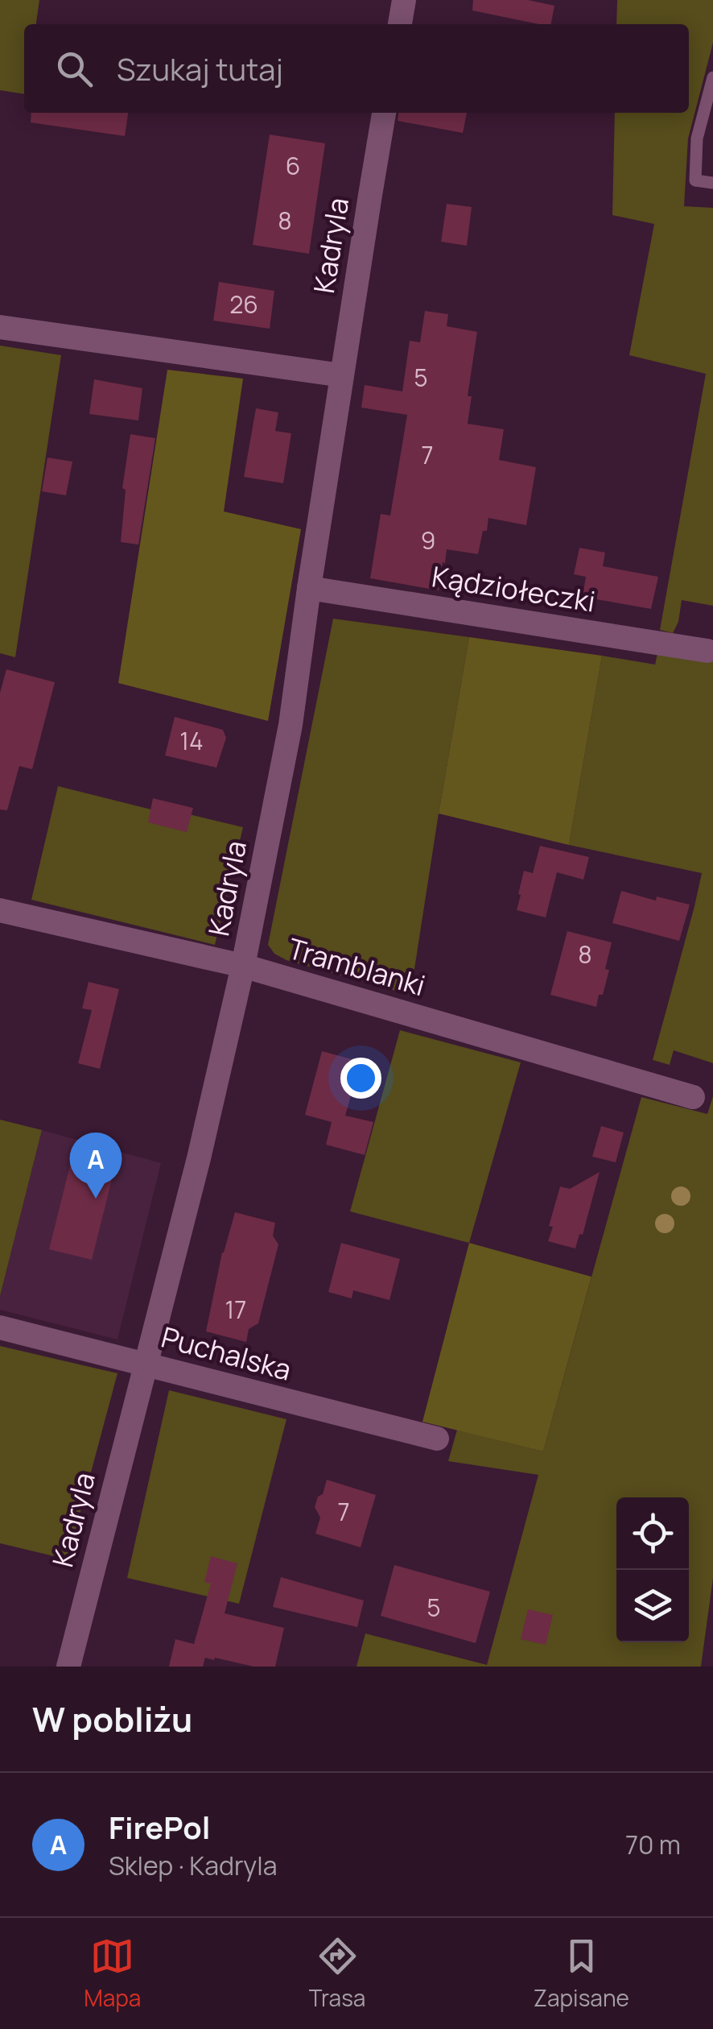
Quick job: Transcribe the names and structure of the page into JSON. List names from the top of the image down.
{
  "streets": {
    "street": [
      "Kadryla",
      "Kądziołeczki",
      "Tramblanki",
      "Puchalska"
    ]
  },
  "crossings": [
    ["Kadryla", "Kądziołeczki"],
    ["Kadryla", "Tramblanki"],
    ["Kadryla", "Puchalska"]
  ],
  "house_numbers": [
    "6",
    "8",
    "26",
    "5",
    "7",
    "9",
    "14",
    "8",
    "17",
    "7",
    "5"
  ],
  "page": {
    "search": "Szukaj tutaj",
    "pins": "A",
    "heading": "W pobliżu",
    "list": [
      {
        "mark": "A",
        "name": "FirePol",
        "note": "Sklep · Kadryla",
        "value": "70 m"
      }
    ],
    "nav": ["Mapa", "Trasa", "Zapisane"]
  }
}
